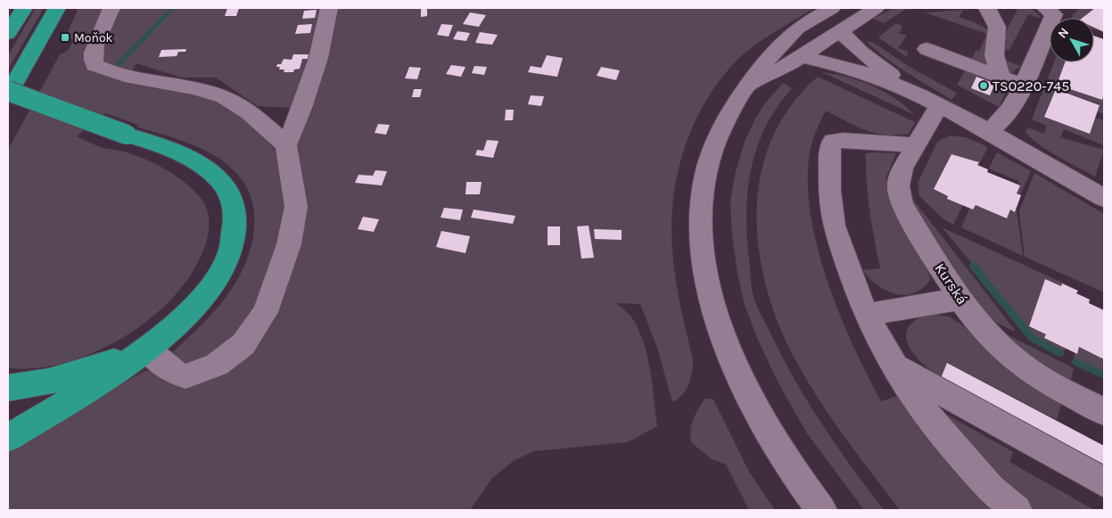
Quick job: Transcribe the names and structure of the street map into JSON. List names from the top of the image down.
{
  "streets": {
    "street": ["Kurská"]
  },
  "places": {
    "transit": ["Moňok"],
    "other": ["TS0220-745"]
  },
  "north": "top left"
}
